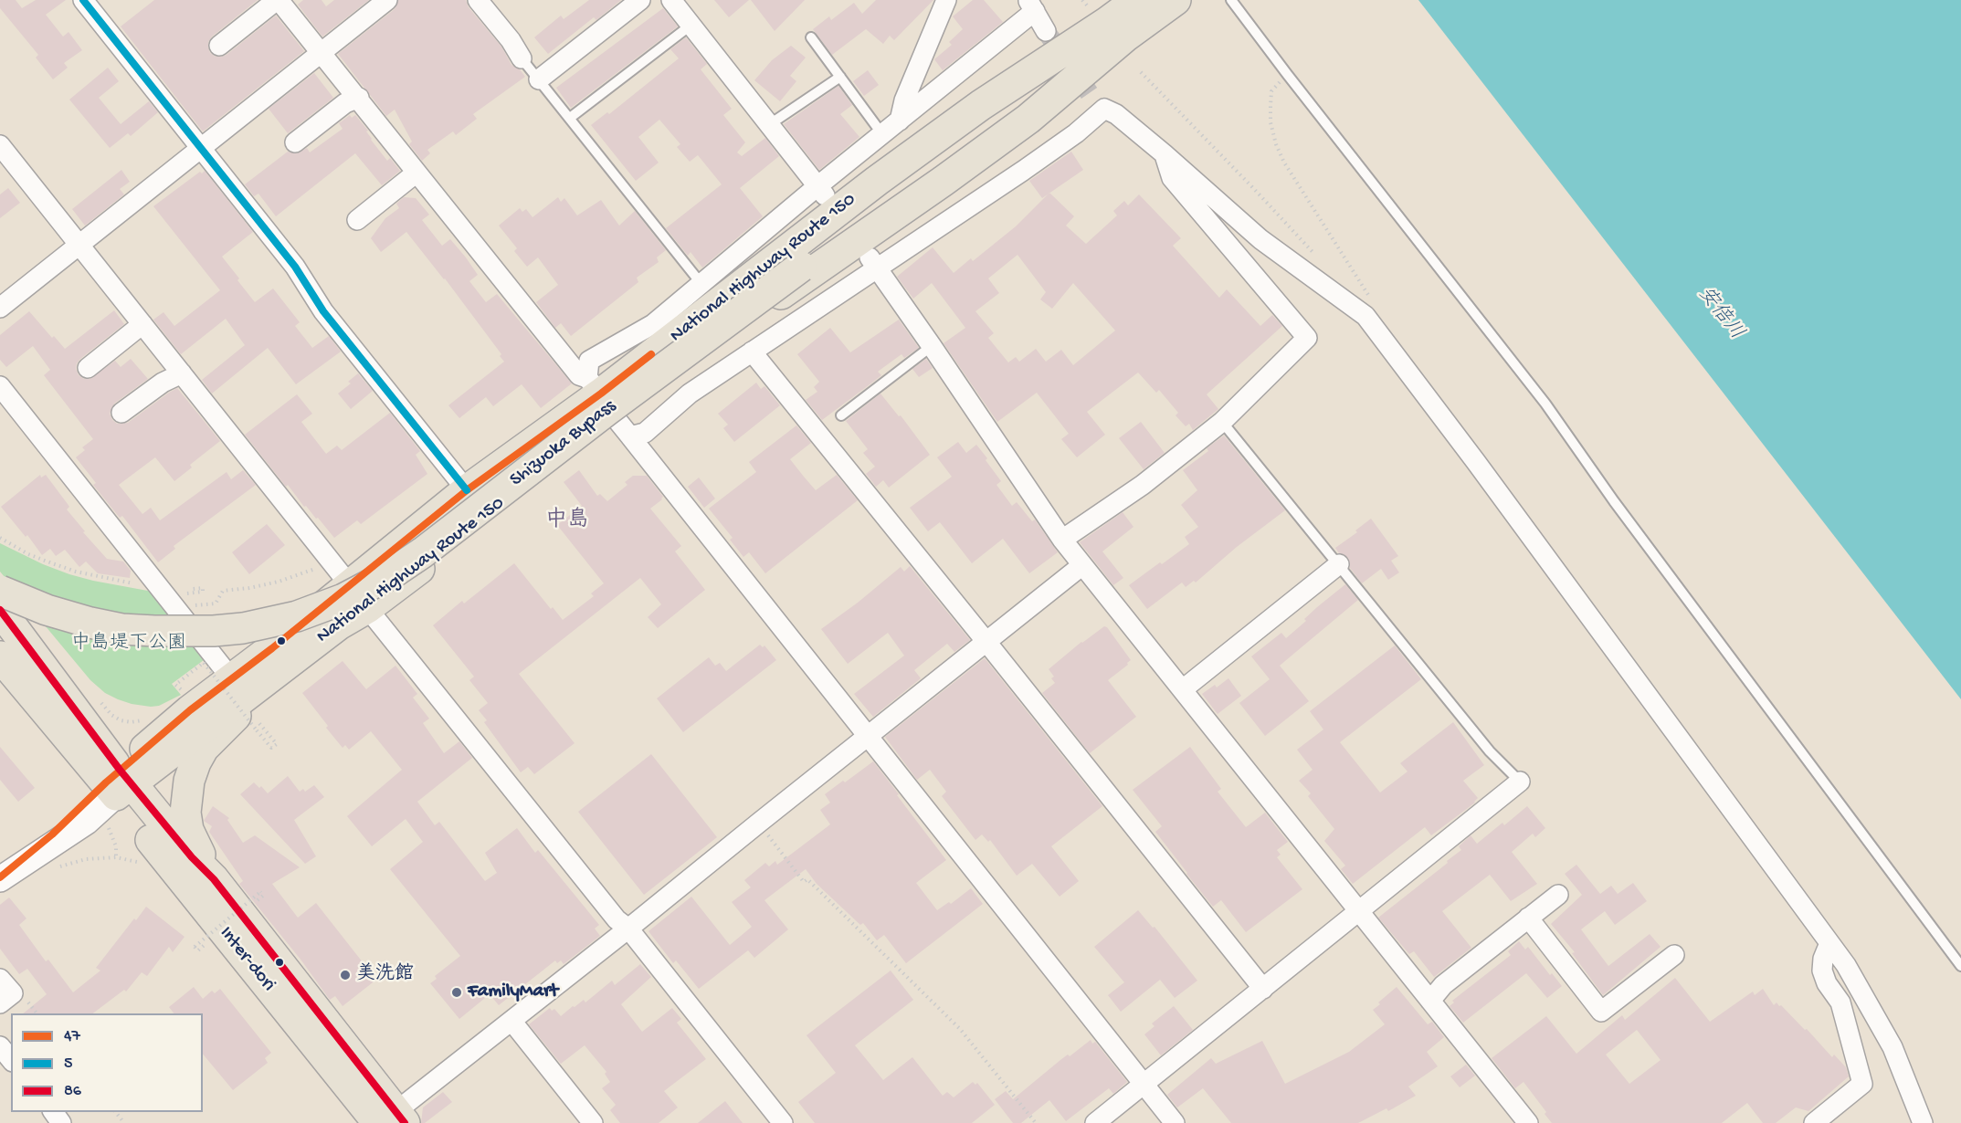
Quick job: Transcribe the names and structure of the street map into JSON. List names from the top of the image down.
{
  "streets": {
    "main road": ["National Highway Route 150", "Shizuoka Bypass", "Inter-dori"]
  },
  "crossings": [
    ["National Highway Route 150", "Shizuoka Bypass"],
    ["National Highway Route 150", "Inter-dori"]
  ],
  "districts": ["中島"],
  "water": ["安倍川"],
  "parks": ["中島堤下公園"],
  "places": ["美洗館", "FamilyMart"],
  "lines": ["transit line 5", "transit line 47", "transit line 86"],
  "legend": ["47", "5", "86"]
}
